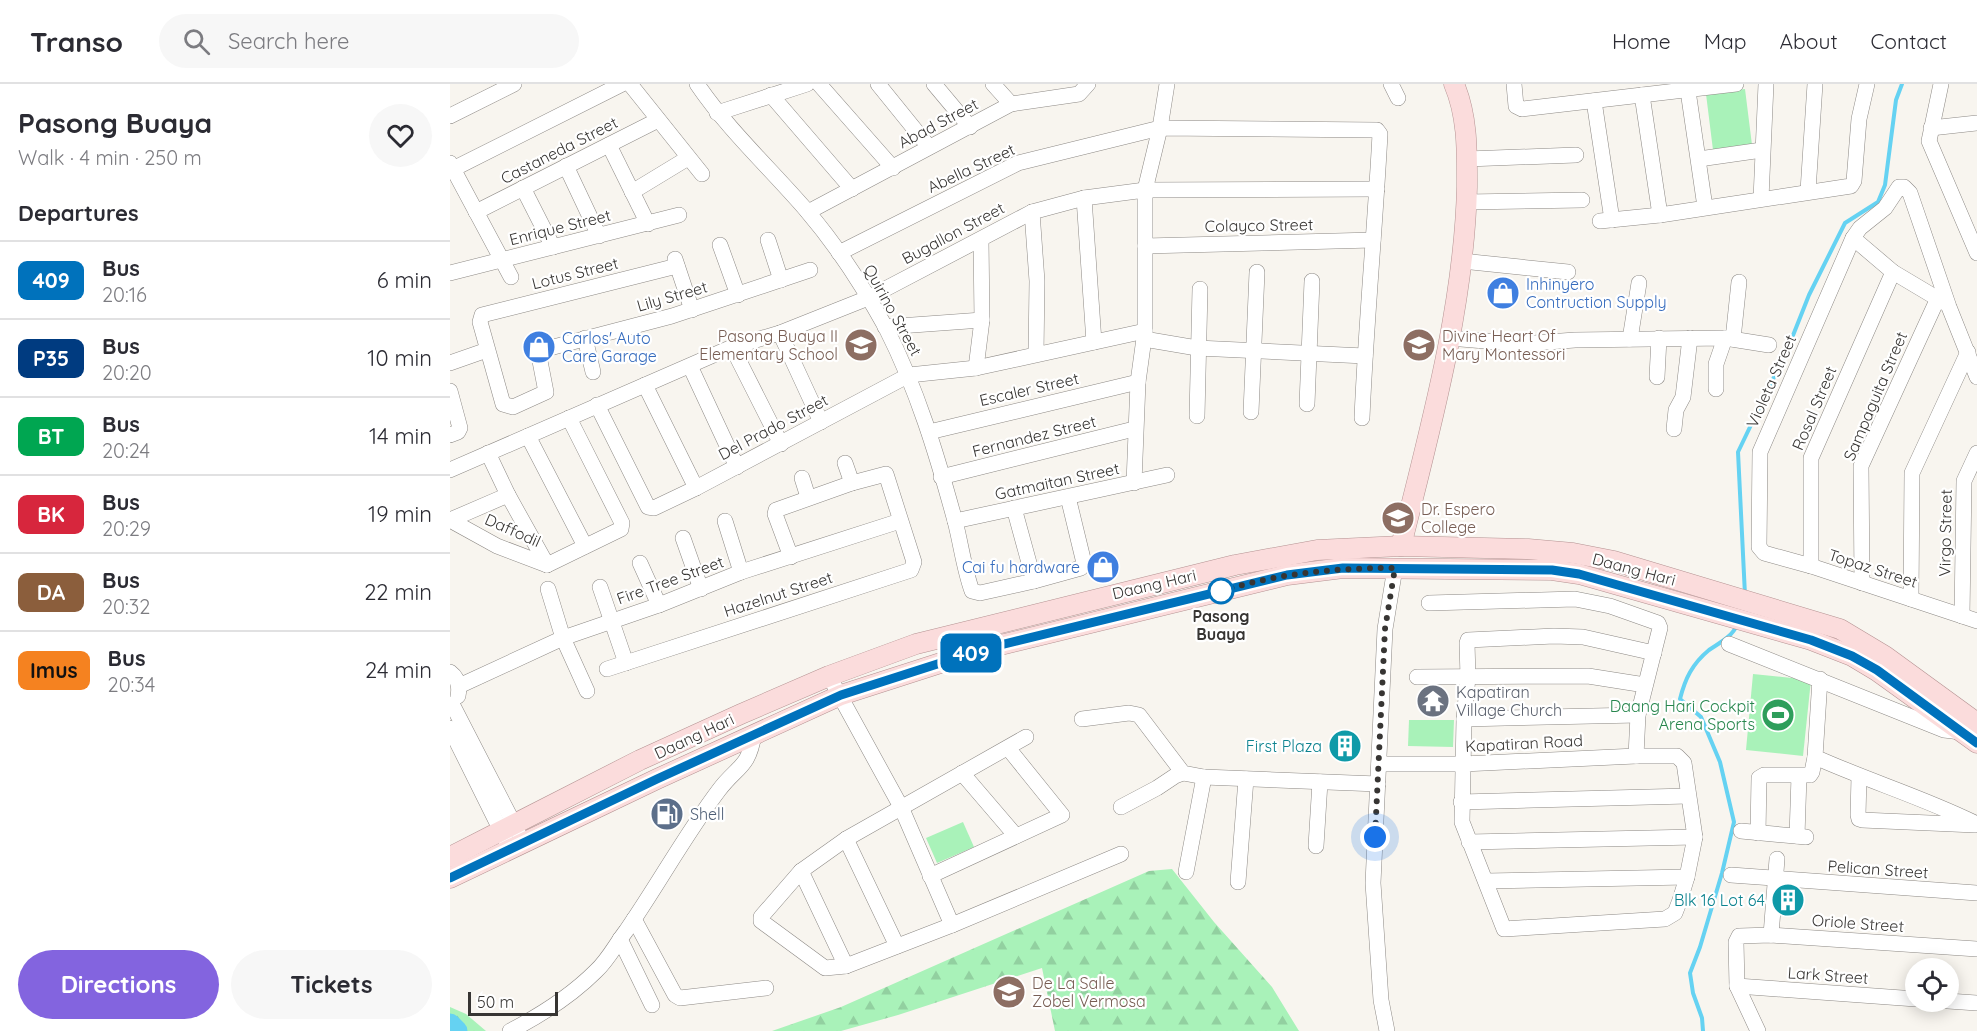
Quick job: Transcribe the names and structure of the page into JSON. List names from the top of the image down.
{
  "streets": {
    "main road": ["Daang Hari"],
    "street": [
      "Abad Street",
      "Castaneda Street",
      "Abella Street",
      "Colayco Street",
      "Enrique Street",
      "Bugallon Street",
      "Lotus Street",
      "Lily Street",
      "Quirino Street",
      "Violeta Street",
      "Escaler Street",
      "Sampaguita Street",
      "Rosal Street",
      "Del Prado Street",
      "Fernandez Street",
      "Gatmaitan Street",
      "Daffodil",
      "Virgo Street",
      "Topaz Street",
      "Fire Tree Street",
      "Hazelnut Street",
      "Kapatiran Road",
      "Pelican Street",
      "Oriole Street",
      "Lark Street"
    ]
  },
  "crossings": [
    ["Abad Street", "Quirino Street"],
    ["Abella Street", "Bugallon Street"],
    ["Abella Street", "Quirino Street"],
    ["Bugallon Street", "Quirino Street"],
    ["Bugallon Street", "Del Prado Street"],
    ["Bugallon Street", "Daffodil"],
    ["Lotus Street", "Lily Street"],
    ["Quirino Street", "Escaler Street"],
    ["Quirino Street", "Del Prado Street"],
    ["Quirino Street", "Fernandez Street"],
    ["Quirino Street", "Gatmaitan Street"],
    ["Violeta Street", "Topaz Street"],
    ["Sampaguita Street", "Topaz Street"],
    ["Rosal Street", "Topaz Street"],
    ["Virgo Street", "Topaz Street"],
    ["Fire Tree Street", "Hazelnut Street"],
    ["Oriole Street", "Lark Street"]
  ],
  "places": {
    "shop": ["Inhinyero Contruction Supply", "Carlos' Auto Care Garage", "Cai fu hardware"],
    "school or university": [
      "Pasong Buaya II Elementary School",
      "Divine Heart Of Mary Montessori",
      "Dr. Espero College",
      "De La Salle Zobel Vermosa"
    ],
    "other": ["Pasong Buaya"],
    "temple": ["Kapatiran Village Church"],
    "sports": ["Daang Hari Cockpit Arena Sports"],
    "building": ["First Plaza", "Blk 16 Lot 64"],
    "fuel station": ["Shell"]
  },
  "lines": ["bus line 409"],
  "scale_bar": "50 m",
  "page": {
    "header": "Transo",
    "search": "Search here",
    "nav": [
      "Home",
      "Map",
      "About",
      "Contact"
    ],
    "heading": [
      ["Pasong Buaya", "Walk · 4 min · 250 m"],
      "Departures"
    ],
    "on_map": "409",
    "list": [
      {
        "mark": "409",
        "name": "Bus",
        "note": "20:16",
        "value": "6 min"
      },
      {
        "mark": "P35",
        "name": "Bus",
        "note": "20:20",
        "value": "10 min"
      },
      {
        "mark": "BT",
        "name": "Bus",
        "note": "20:24",
        "value": "14 min"
      },
      {
        "mark": "BK",
        "name": "Bus",
        "note": "20:29",
        "value": "19 min"
      },
      {
        "mark": "DA",
        "name": "Bus",
        "note": "20:32",
        "value": "22 min"
      },
      {
        "mark": "Imus",
        "name": "Bus",
        "note": "20:34",
        "value": "24 min"
      }
    ],
    "buttons": ["Directions", "Tickets"],
    "scale": "50 m"
  }
}
